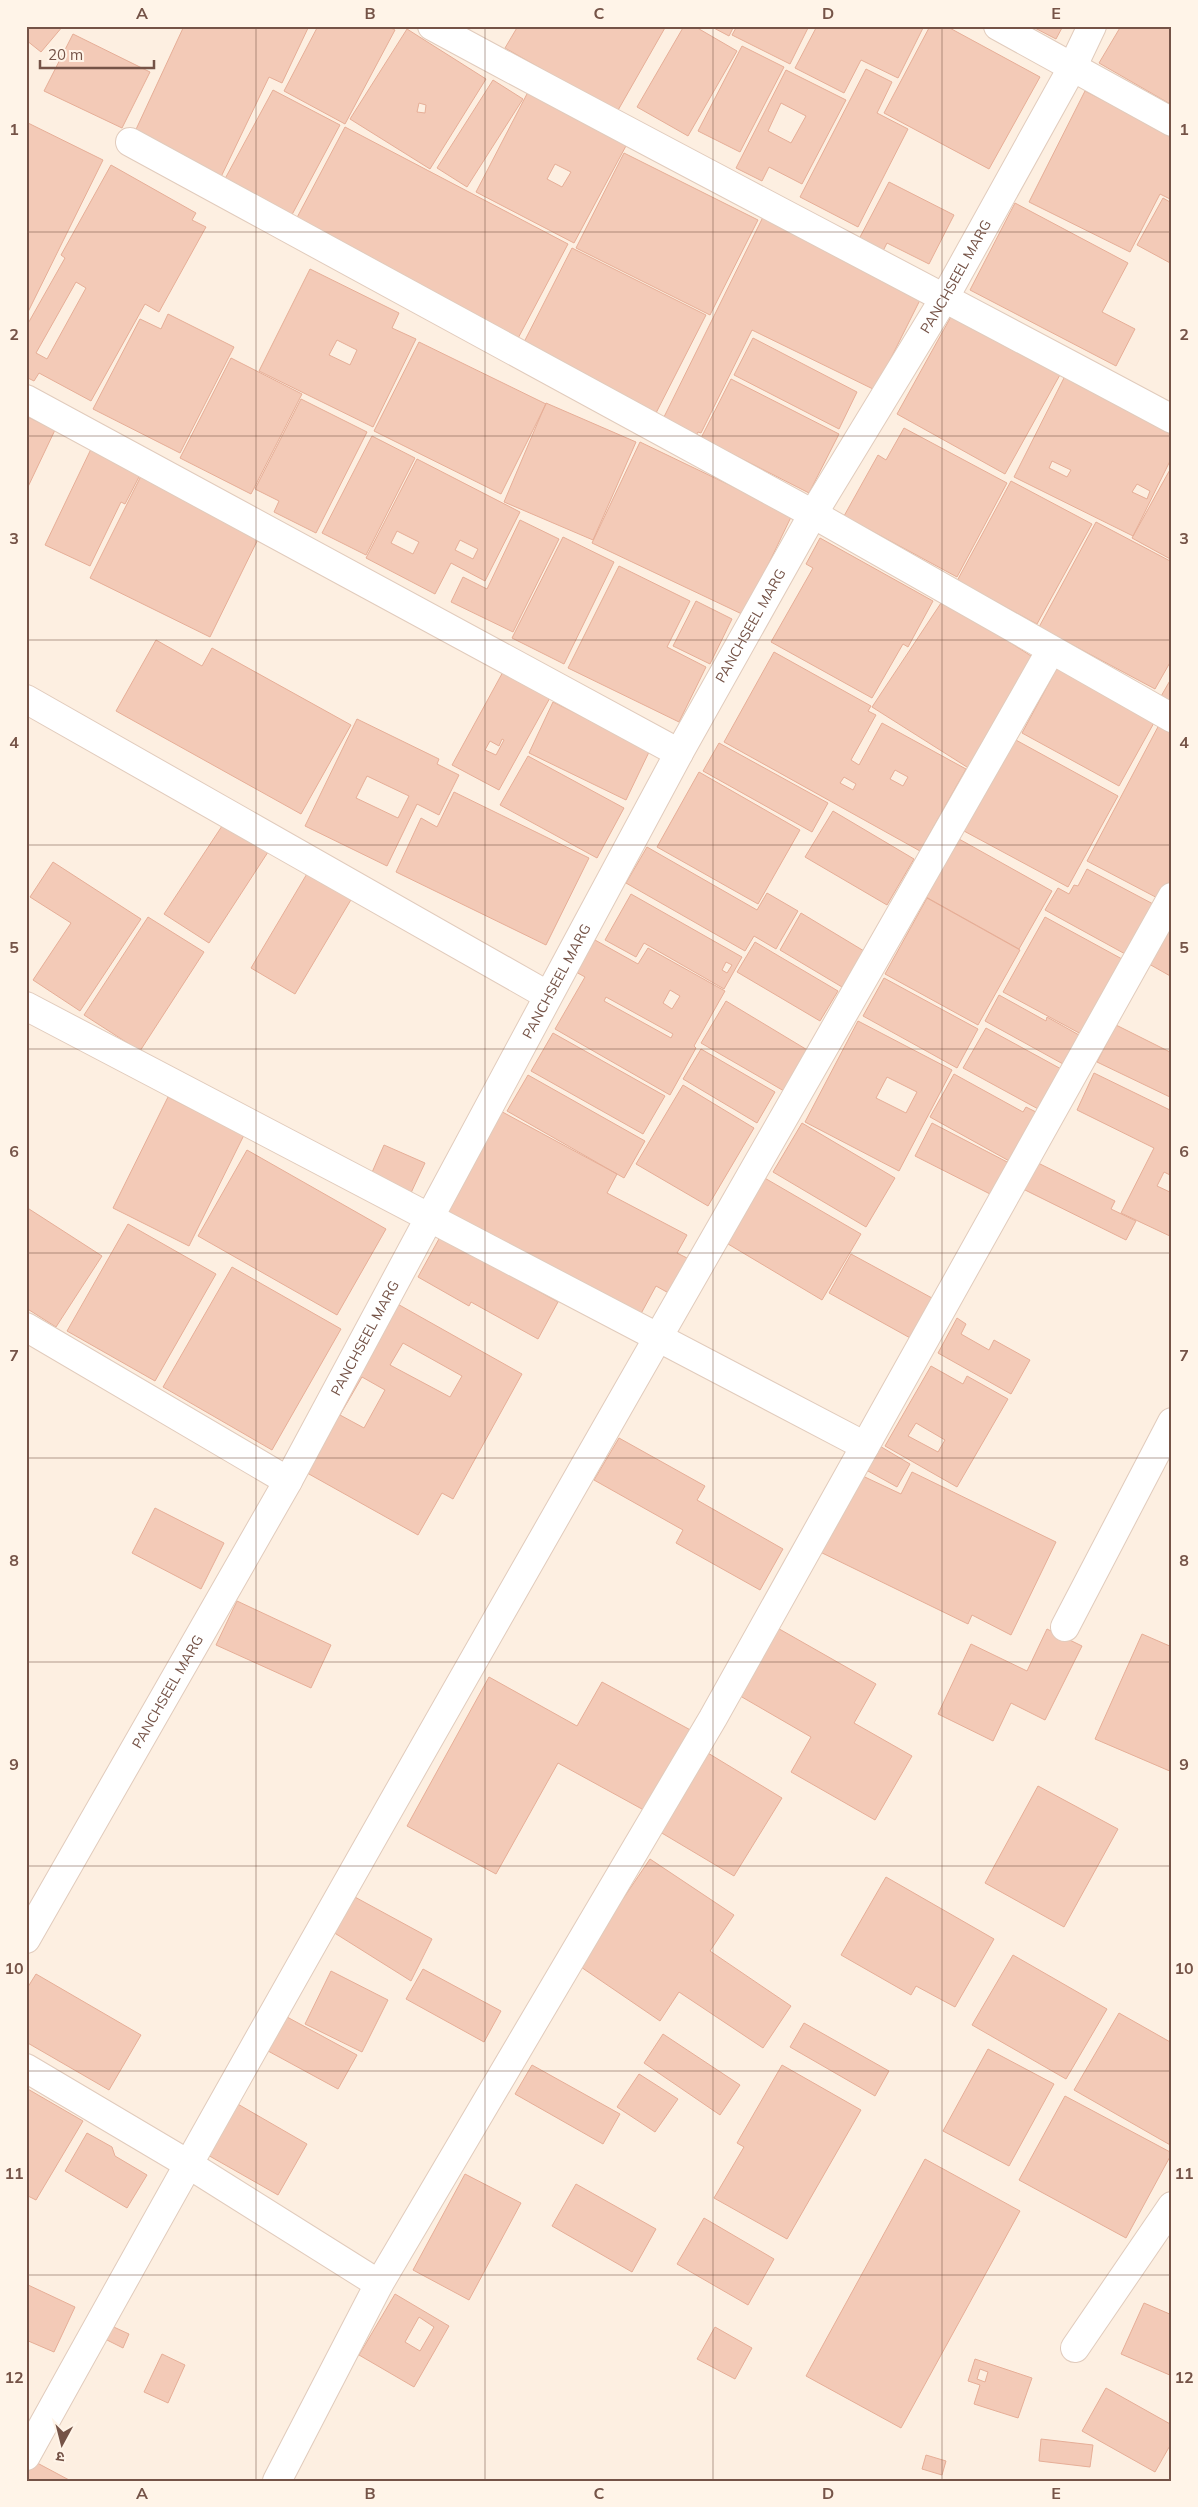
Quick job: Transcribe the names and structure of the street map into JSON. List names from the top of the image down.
{
  "streets": {
    "street": ["PANCHSEEL MARG"]
  },
  "scale_bar": "20 m",
  "north": "bottom",
  "grid": {
    "columns": [
      "A",
      "B",
      "C",
      "D",
      "E"
    ],
    "rows": [
      "1",
      "2",
      "3",
      "4",
      "5",
      "6",
      "7",
      "8",
      "9",
      "10",
      "11",
      "12"
    ]
  }
}
